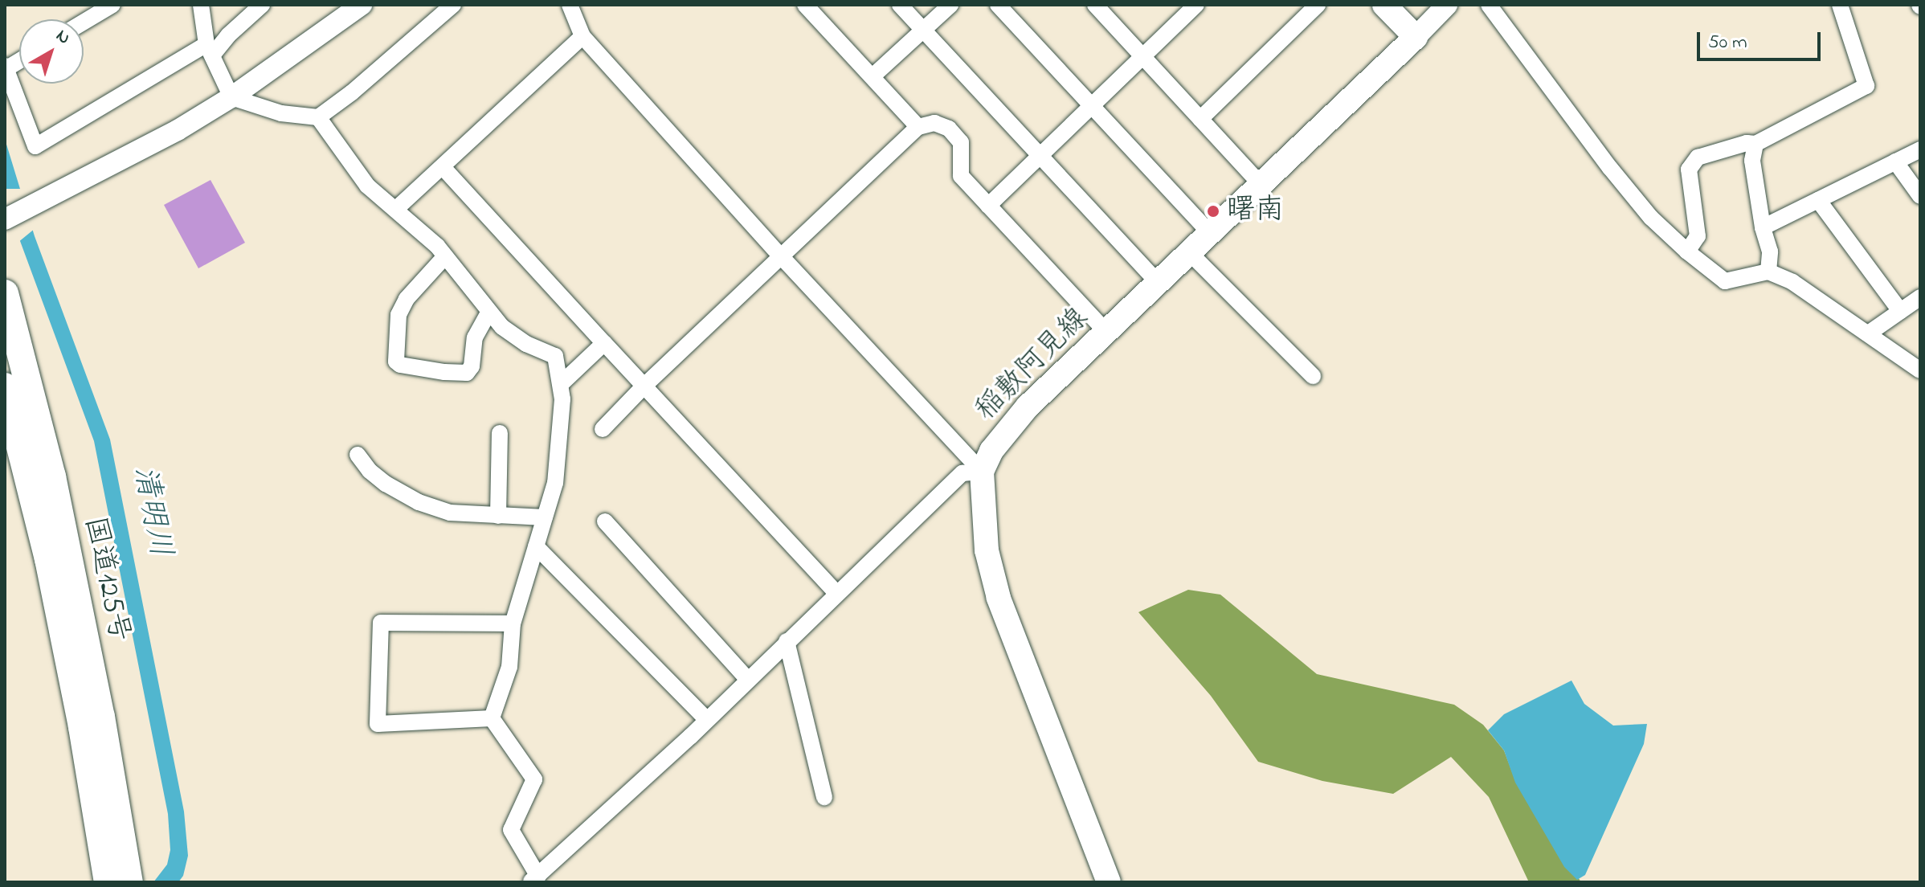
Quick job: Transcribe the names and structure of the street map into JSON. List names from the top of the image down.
{
  "streets": {
    "highway": ["国道125号"],
    "main road": ["稲敷阿見線"]
  },
  "water": ["清明川"],
  "places": ["曙南"],
  "scale_bar": "50 m",
  "north": "top right"
}
